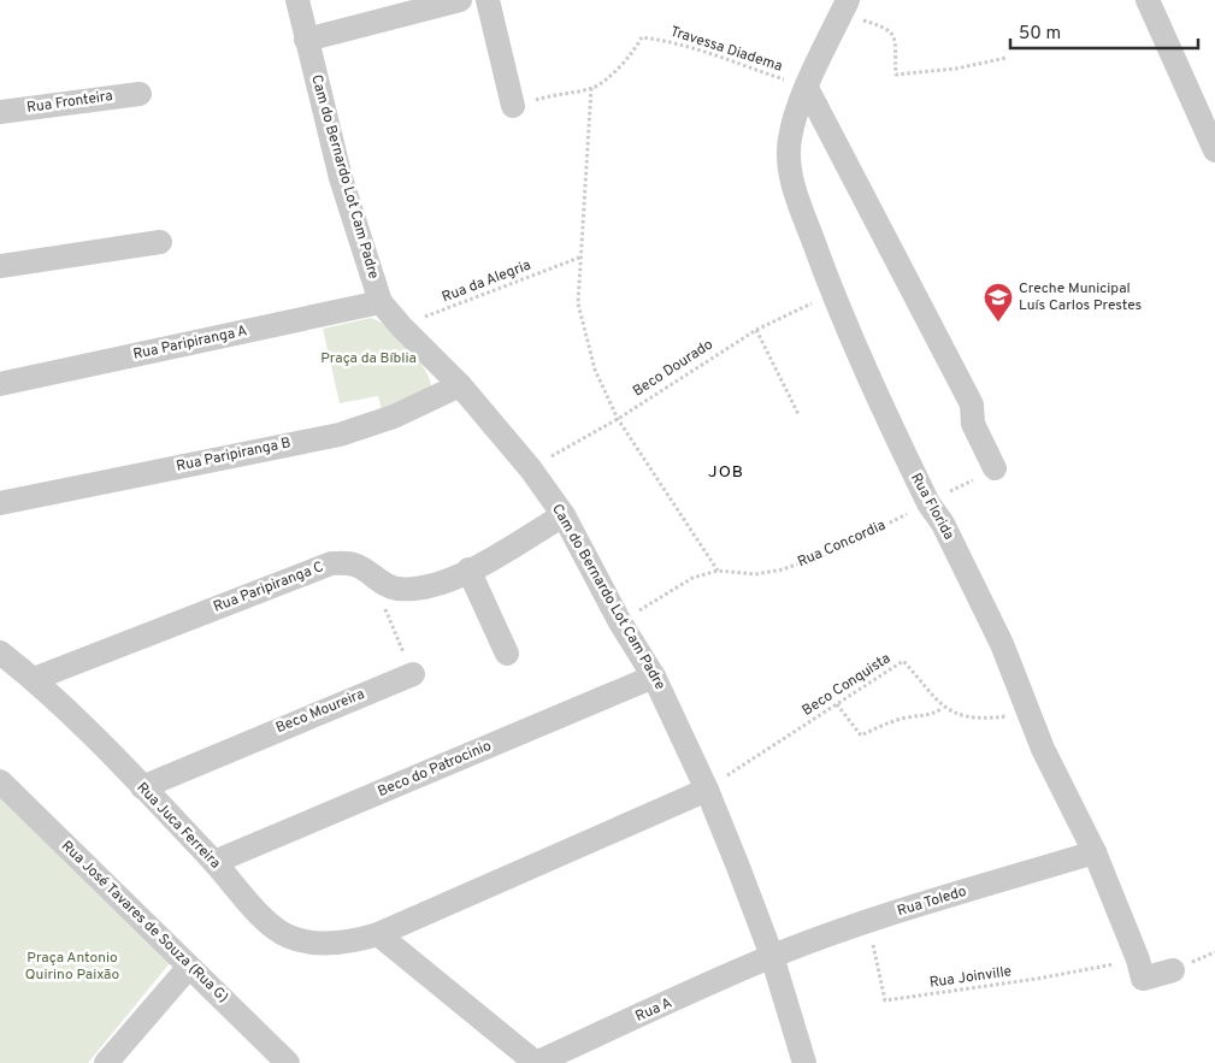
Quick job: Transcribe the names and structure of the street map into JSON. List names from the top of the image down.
{
  "streets": {
    "street": [
      "Rua Fronteira",
      "Cam do Bernardo Lot Cam Padre",
      "Rua Paripiranga A",
      "Rua Paripiranga B",
      "Rua Florida",
      "Rua Paripiranga C",
      "Beco Moureira",
      "Beco do Patrocinio",
      "Rua Juca Ferreira",
      "Rua Toledo",
      "Rua José Tavares de Souza (Rua G)",
      "Rua A"
    ],
    "path": [
      "Travessa Diadema",
      "Rua da Alegria",
      "Beco Dourado",
      "Rua Concordia",
      "Beco Conquista",
      "Rua Joinville"
    ]
  },
  "crossings": [
    ["Travessa Diadema", "Rua Florida"],
    ["Cam do Bernardo Lot Cam Padre", "Rua da Alegria"],
    ["Cam do Bernardo Lot Cam Padre", "Rua Paripiranga A"],
    ["Cam do Bernardo Lot Cam Padre", "Beco Dourado"],
    ["Cam do Bernardo Lot Cam Padre", "Rua Paripiranga B"],
    ["Cam do Bernardo Lot Cam Padre", "Rua Concordia"],
    ["Cam do Bernardo Lot Cam Padre", "Rua Paripiranga C"],
    ["Cam do Bernardo Lot Cam Padre", "Beco Conquista"],
    ["Cam do Bernardo Lot Cam Padre", "Beco do Patrocinio"],
    ["Cam do Bernardo Lot Cam Padre", "Rua Juca Ferreira"],
    ["Cam do Bernardo Lot Cam Padre", "Rua Toledo"],
    ["Cam do Bernardo Lot Cam Padre", "Rua A"],
    ["Beco Dourado", "Rua Florida"],
    ["Rua Florida", "Rua Concordia"],
    ["Rua Florida", "Rua Toledo"],
    ["Rua Florida", "Rua Joinville"],
    ["Rua Paripiranga C", "Rua Juca Ferreira"],
    ["Beco Conquista", "Rua Juca Ferreira"],
    ["Beco Moureira", "Rua Juca Ferreira"],
    ["Beco do Patrocinio", "Rua Juca Ferreira"],
    ["Rua Toledo", "Rua Joinville"],
    ["Rua Toledo", "Rua A"]
  ],
  "districts": ["JOB"],
  "parks": ["Praça da Bíblia", "Praça Antonio Quirino Paixão"],
  "places": {
    "school or university": ["Creche Municipal Luís Carlos Prestes"]
  },
  "scale_bar": "50 m"
}
